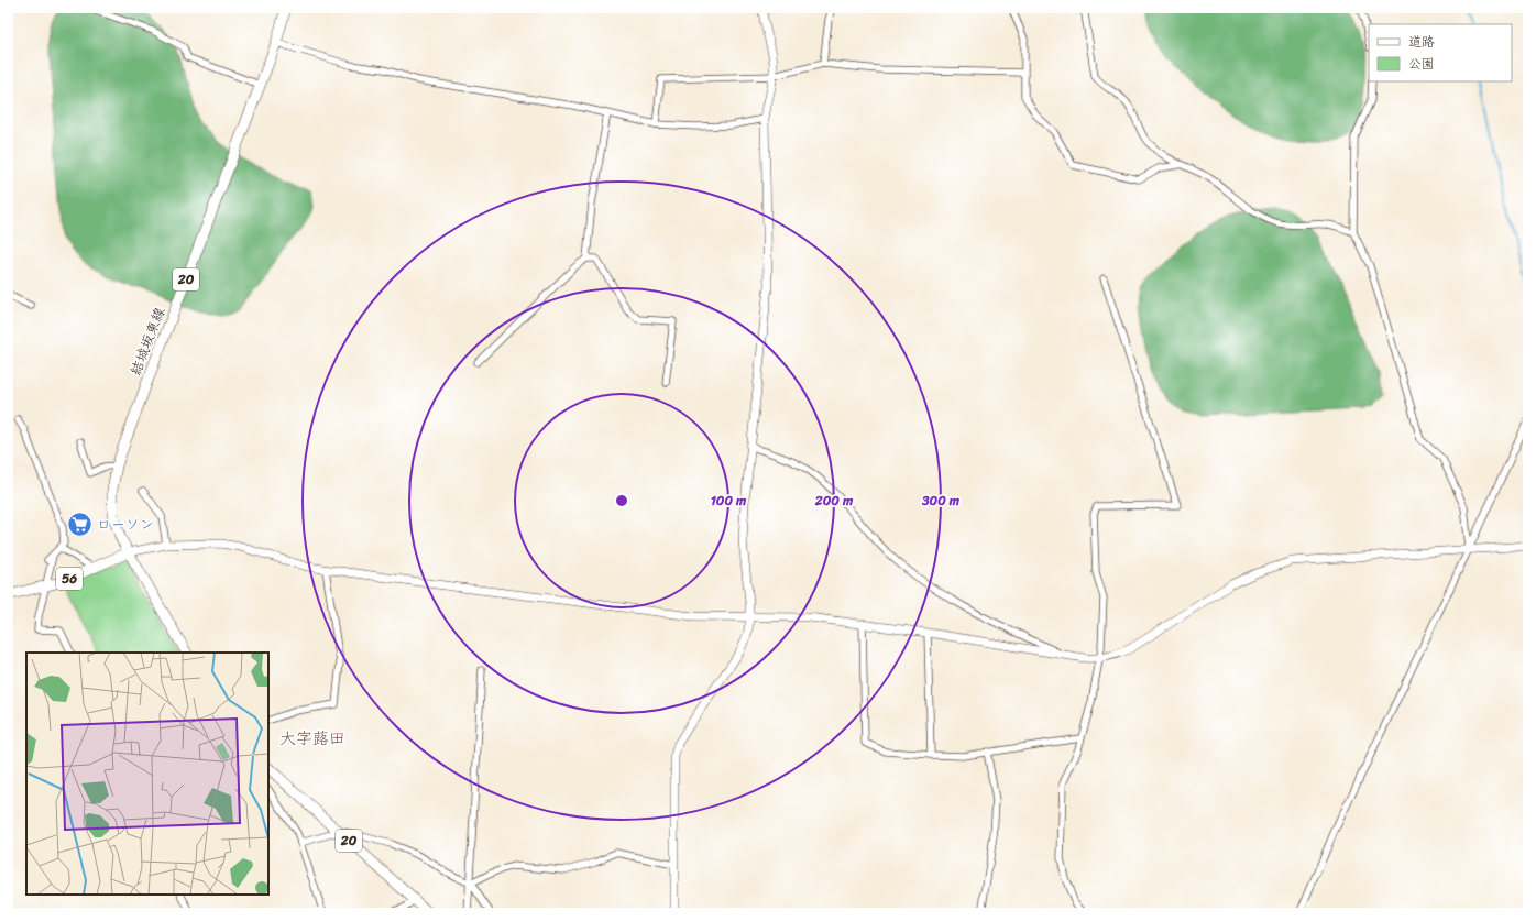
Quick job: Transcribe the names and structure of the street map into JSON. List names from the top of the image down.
{
  "streets": {
    "main road": ["20", "結城坂東線", "56"]
  },
  "crossings": [
    ["結城坂東線", "56"]
  ],
  "districts": ["大字蕗田"],
  "places": {
    "supermarket": ["ローソン"]
  },
  "legend": ["道路", "公園"],
  "rings": ["100 m", "200 m", "300 m"]
}
